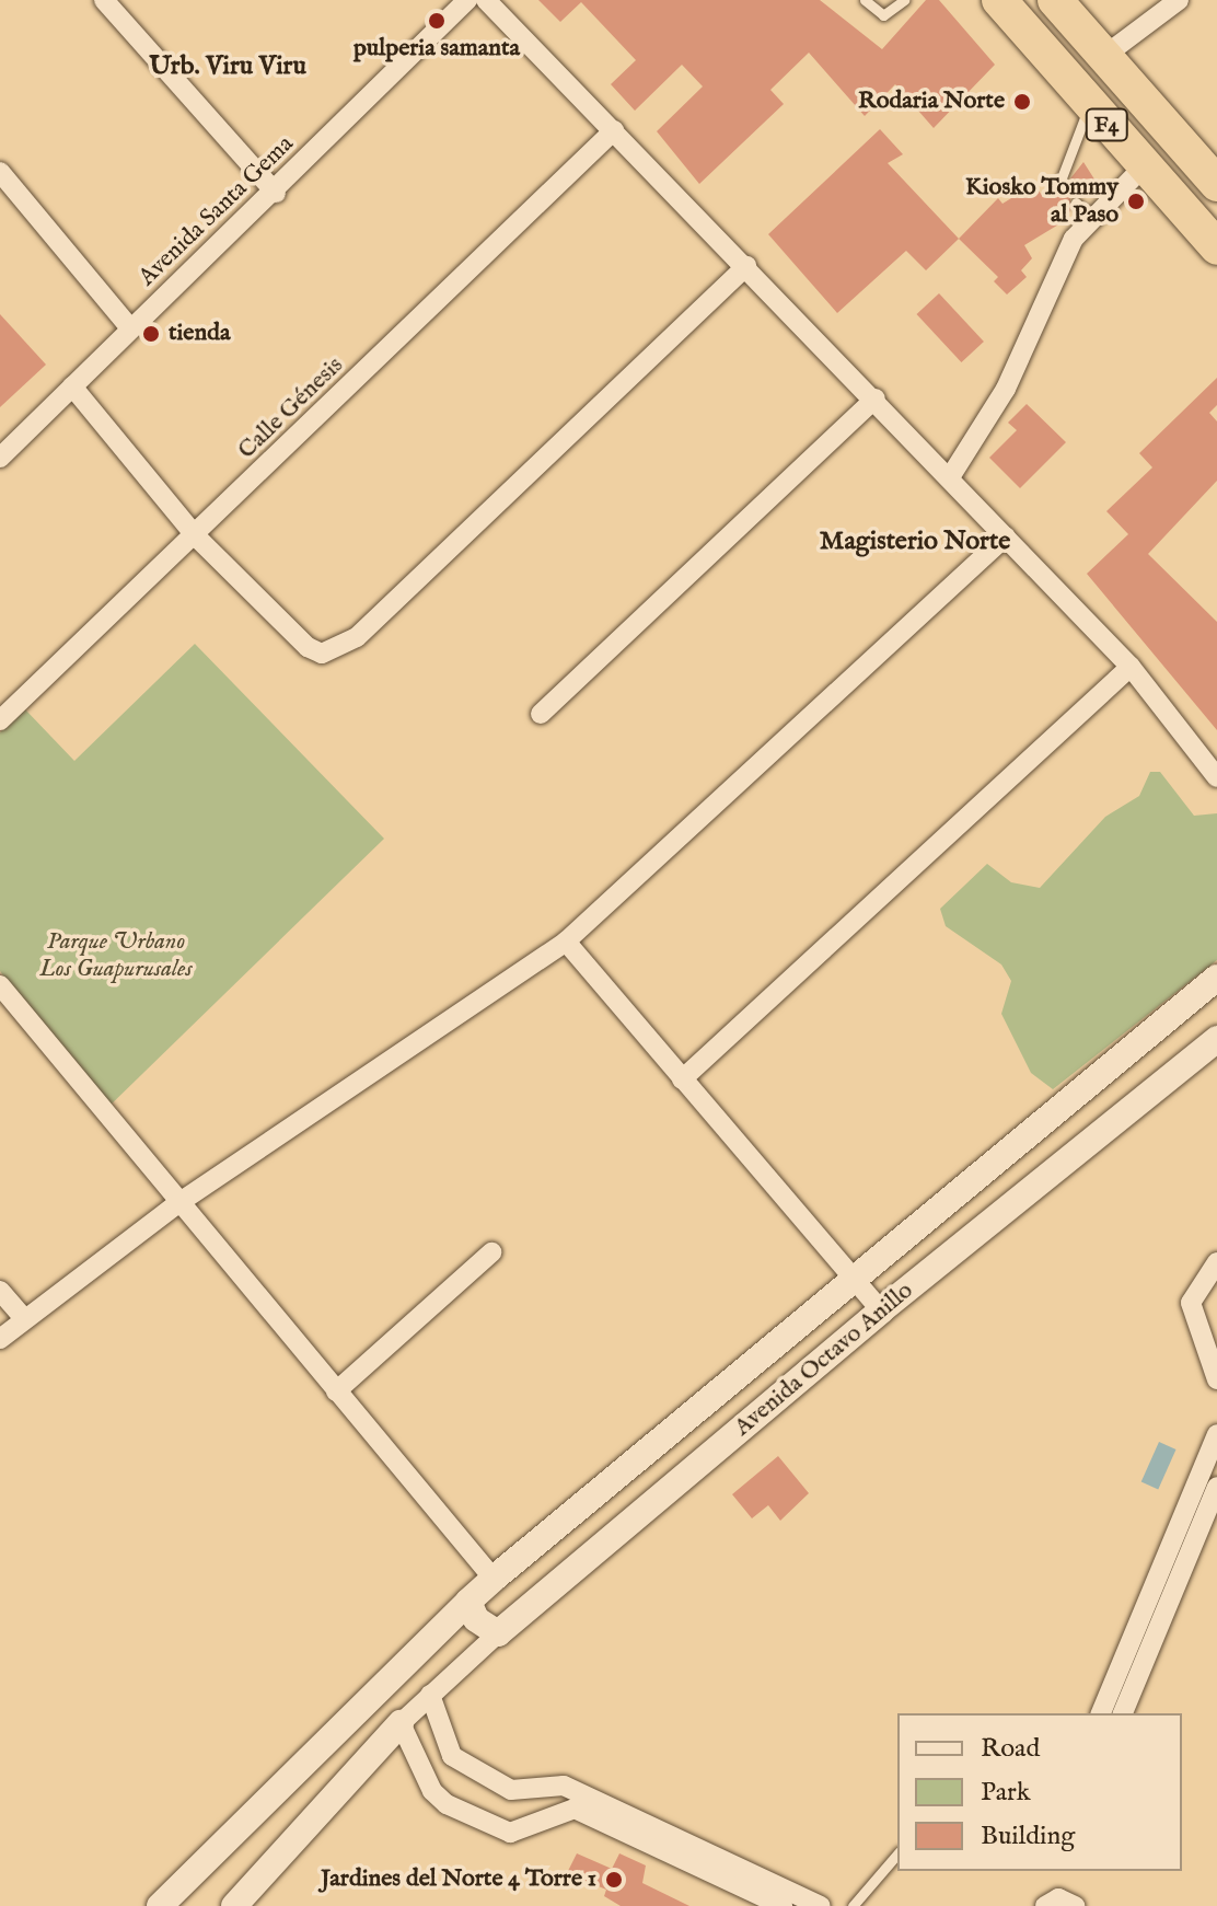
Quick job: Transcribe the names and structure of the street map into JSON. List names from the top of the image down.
{
  "streets": {
    "highway": ["F4"],
    "street": ["Avenida Santa Gema", "Calle Génesis", "Avenida Octavo Anillo"]
  },
  "districts": ["Urb. Viru Viru", "Magisterio Norte"],
  "parks": ["Parque Urbano Los Guapurusales"],
  "places": [
    "pulperia samanta",
    "Rodaria Norte",
    "Kiosko Tommy al Paso",
    "tienda",
    "Jardines del Norte 4 Torre 1"
  ],
  "legend": ["Road", "Park", "Building"]
}
